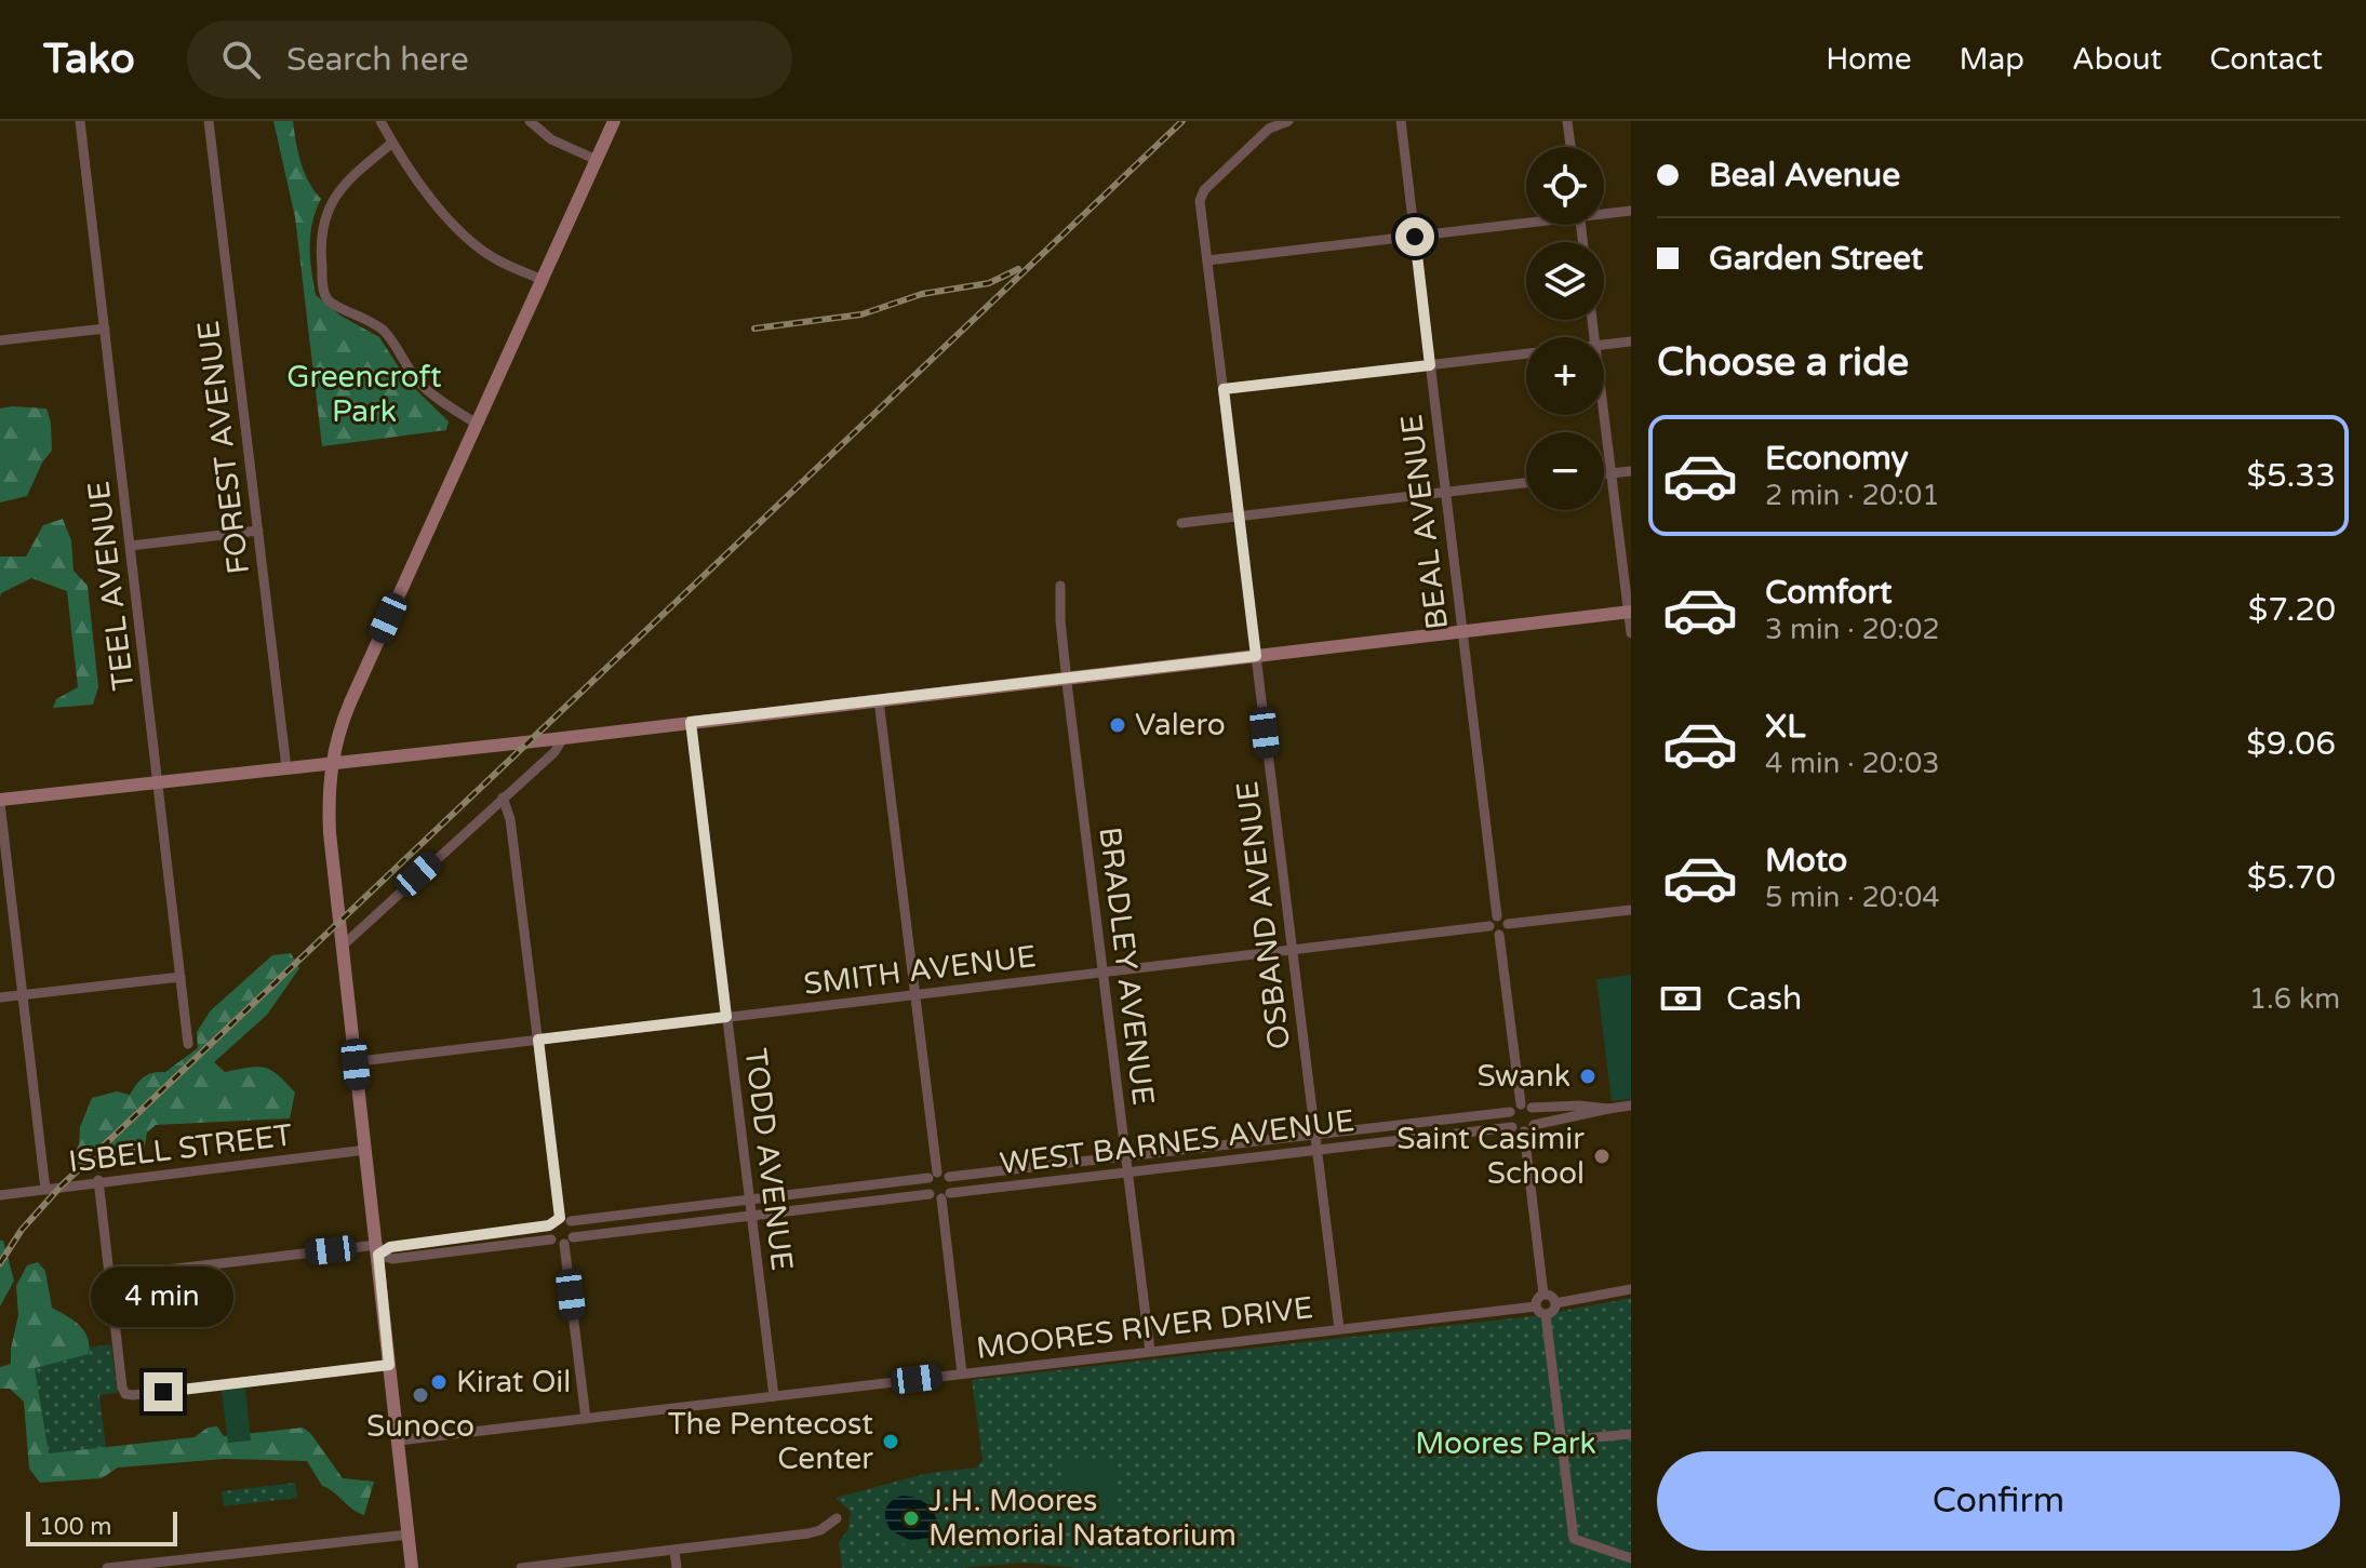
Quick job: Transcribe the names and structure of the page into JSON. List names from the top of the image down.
{
  "streets": {
    "street": [
      "FOREST AVENUE",
      "BEAL AVENUE",
      "TEEL AVENUE",
      "OSBAND AVENUE",
      "BRADLEY AVENUE",
      "SMITH AVENUE",
      "WEST BARNES AVENUE",
      "ISBELL STREET",
      "TODD AVENUE",
      "MOORES RIVER DRIVE"
    ]
  },
  "crossings": [
    ["BEAL AVENUE", "SMITH AVENUE"],
    ["OSBAND AVENUE", "SMITH AVENUE"],
    ["OSBAND AVENUE", "WEST BARNES AVENUE"],
    ["OSBAND AVENUE", "MOORES RIVER DRIVE"],
    ["BRADLEY AVENUE", "SMITH AVENUE"],
    ["BRADLEY AVENUE", "WEST BARNES AVENUE"],
    ["BRADLEY AVENUE", "MOORES RIVER DRIVE"],
    ["SMITH AVENUE", "TODD AVENUE"],
    ["TODD AVENUE", "MOORES RIVER DRIVE"]
  ],
  "parks": ["Greencroft Park", "Moores Park"],
  "places": [
    "Valero",
    "Swank",
    "Saint Casimir School",
    "Kirat Oil",
    "Sunoco",
    "The Pentecost Center",
    "J.H. Moores Memorial Natatorium"
  ],
  "scale_bar": "100 m",
  "page": {
    "header": "Tako",
    "search": "Search here",
    "nav": [
      "Home",
      "Map",
      "About",
      "Contact"
    ],
    "banner": ["Beal Avenue", "Garden Street"],
    "map_buttons": ["+", "−"],
    "heading": "Choose a ride",
    "list": [
      {
        "name": "Economy",
        "note": "2 min · 20:01",
        "value": "$5.33"
      },
      {
        "name": "Comfort",
        "note": "3 min · 20:02",
        "value": "$7.20"
      },
      {
        "name": "XL",
        "note": "4 min · 20:03",
        "value": "$9.06"
      },
      {
        "name": "Moto",
        "note": "5 min · 20:04",
        "value": "$5.70"
      }
    ],
    "pay": ["Cash", "1.6 km"],
    "bubble": "4 min",
    "buttons": "Confirm",
    "scale": "100 m"
  }
}
